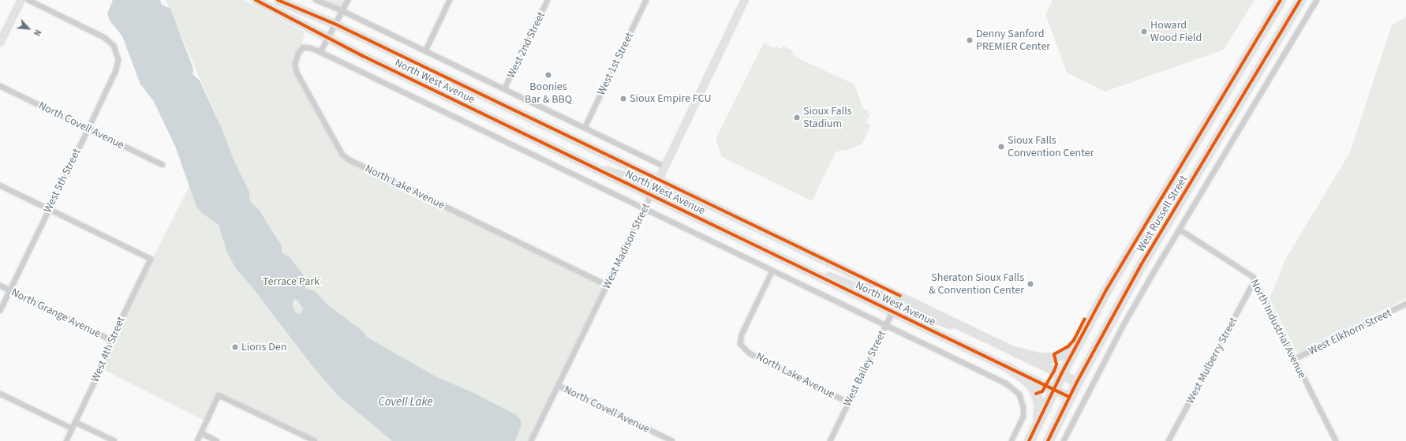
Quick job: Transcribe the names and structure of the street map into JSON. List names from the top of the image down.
{
  "streets": {
    "highway": ["West Russell Street"],
    "main road": ["North West Avenue", "West Madison Street"],
    "street": [
      "West 2nd Street",
      "West 1st Street",
      "North Covell Avenue",
      "West 5th Street",
      "North Lake Avenue",
      "North Grange Avenue",
      "North Industrial Avenue",
      "West Elkhorn Street",
      "West 4th Street",
      "West Mulberry Street",
      "West Bailey Street"
    ]
  },
  "crossings": [
    ["West 2nd Street", "North West Avenue"],
    ["West 1st Street", "North West Avenue"],
    ["North West Avenue", "West Russell Street"],
    ["North West Avenue", "West Madison Street"],
    ["North West Avenue", "West Bailey Street"],
    ["North Covell Avenue", "West 5th Street"],
    ["North Covell Avenue", "West Madison Street"],
    ["West 5th Street", "North Grange Avenue"],
    ["West 5th Street", "West 4th Street"],
    ["North Lake Avenue", "West Madison Street"],
    ["North Lake Avenue", "West Bailey Street"],
    ["West Russell Street", "North Industrial Avenue"],
    ["North Grange Avenue", "West 4th Street"],
    ["North Industrial Avenue", "West Elkhorn Street"],
    ["North Industrial Avenue", "West Mulberry Street"]
  ],
  "water": ["Covell Lake"],
  "parks": ["Terrace Park"],
  "places": [
    "Howard Wood Field",
    "Denny Sanford PREMIER Center",
    "Boonies Bar & BBQ",
    "Sioux Empire FCU",
    "Sioux Falls Stadium",
    "Sioux Falls Convention Center",
    "Sheraton Sioux Falls & Convention Center",
    "Lions Den"
  ],
  "north": "bottom right"
}
